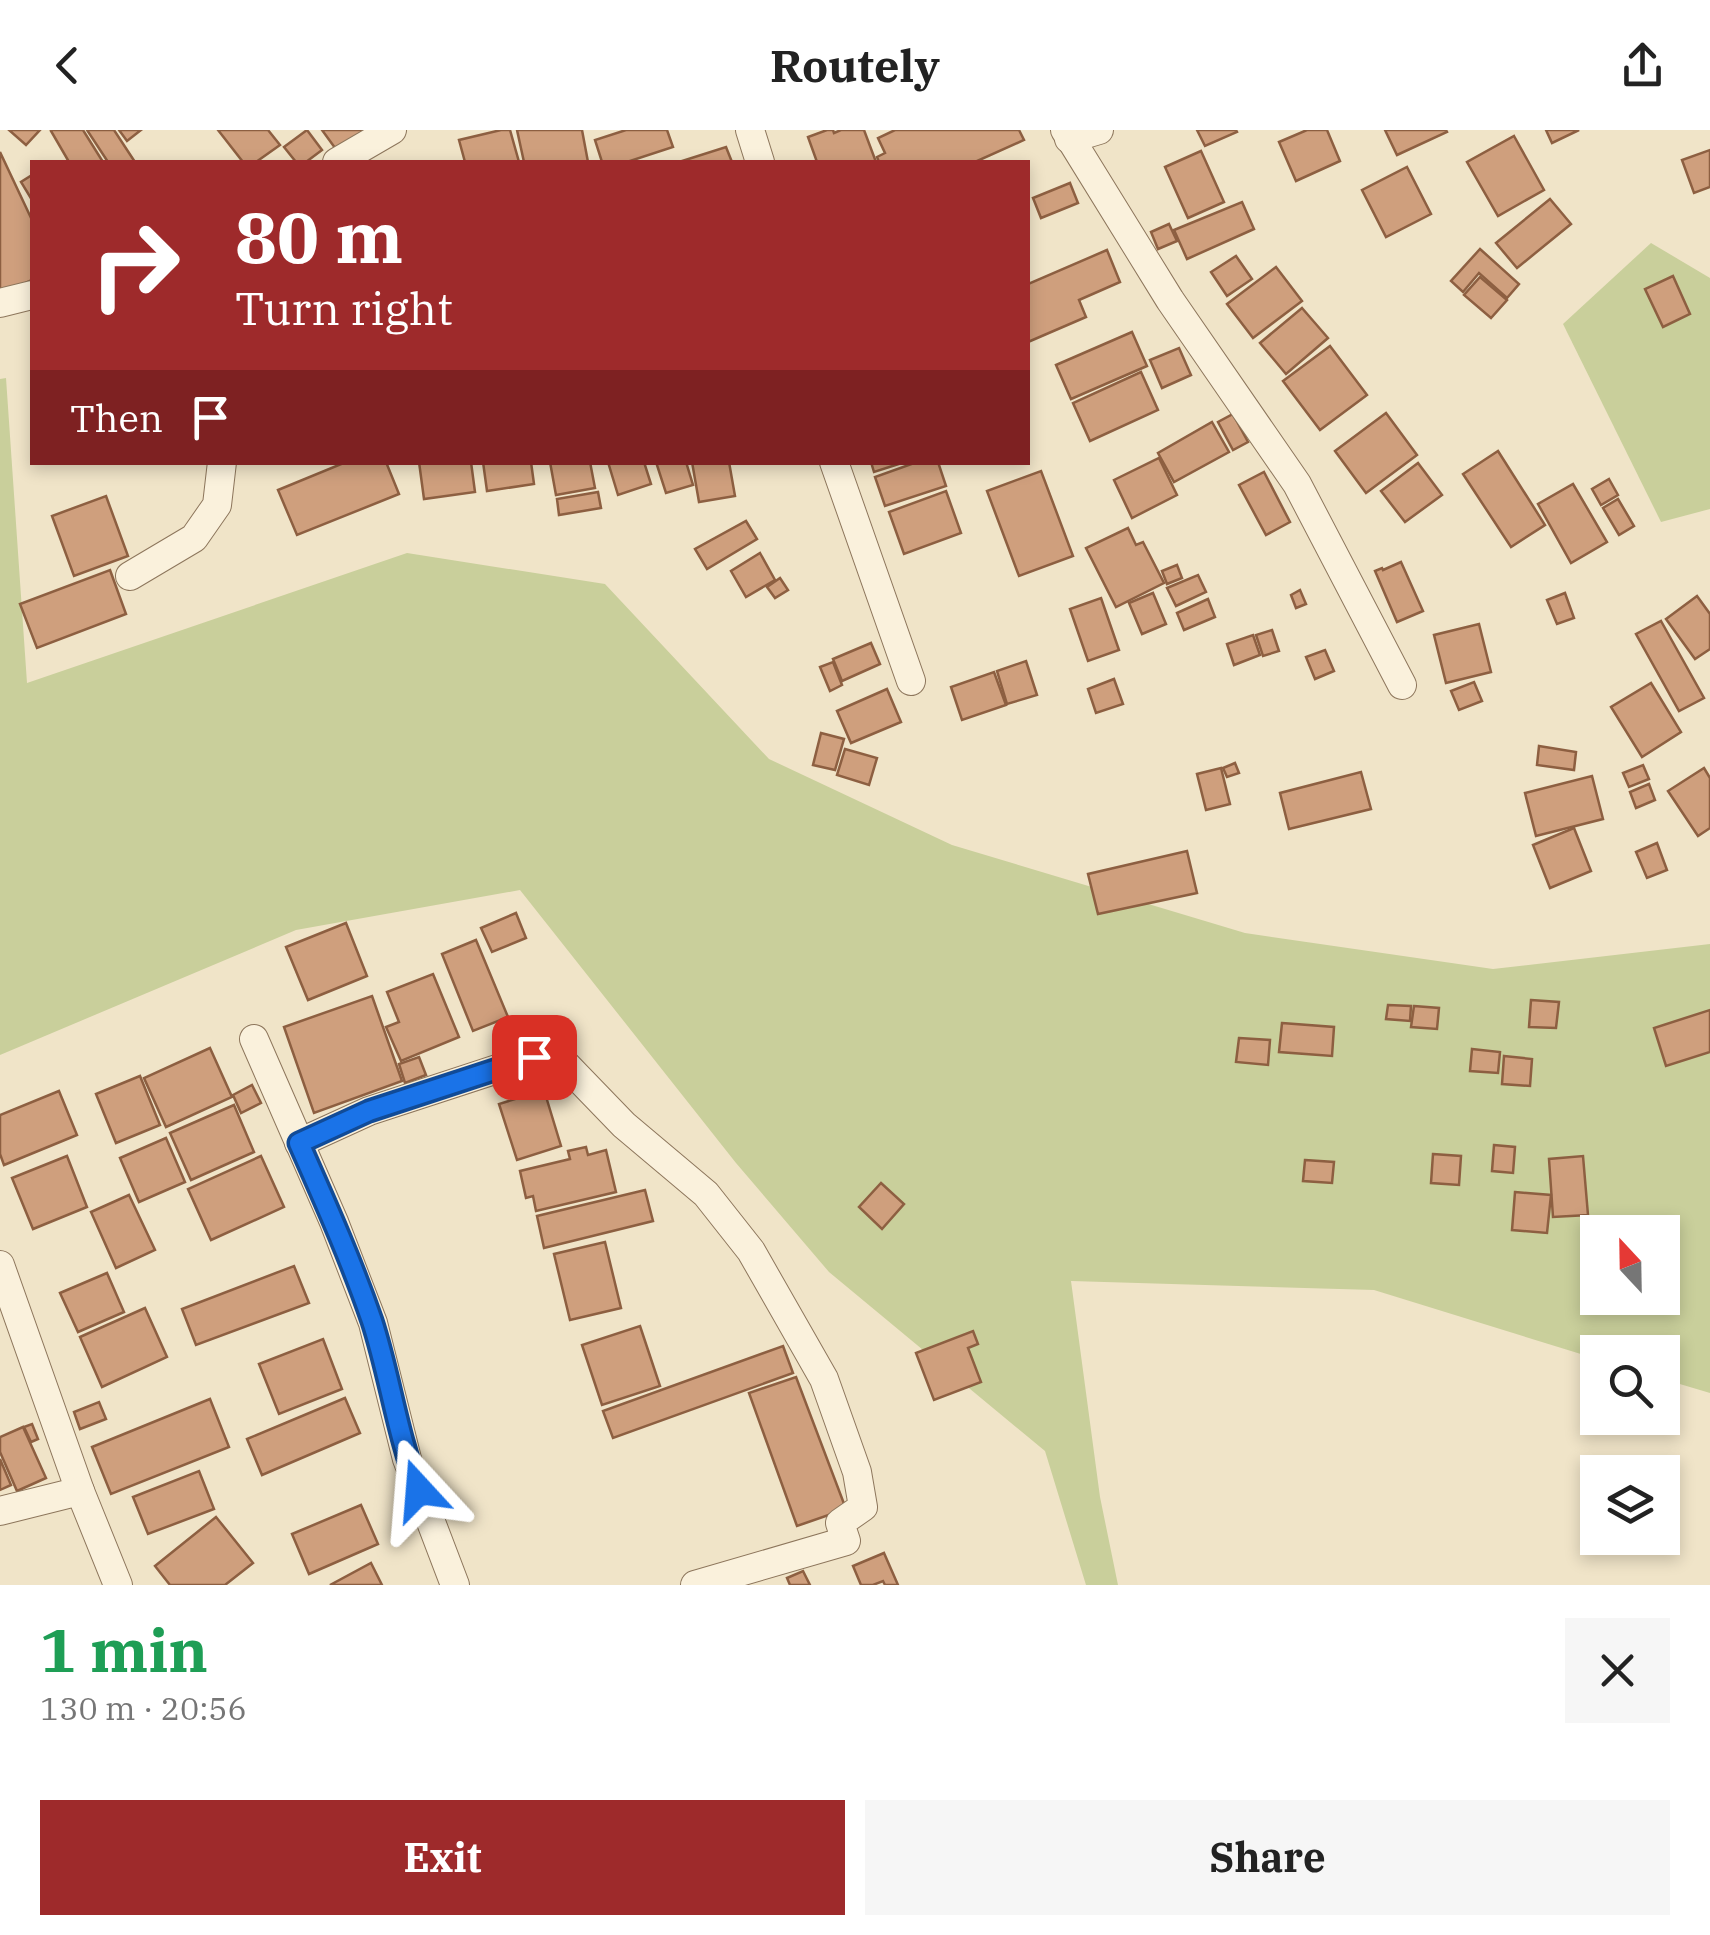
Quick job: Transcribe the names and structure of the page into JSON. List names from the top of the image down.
{
  "north": "top",
  "page": {
    "header": "Routely",
    "turn": ["80 m", "Turn right"],
    "then": "Then",
    "heading": ["1 min", "130 m · 20:56"],
    "buttons": ["Exit", "Share"]
  }
}
